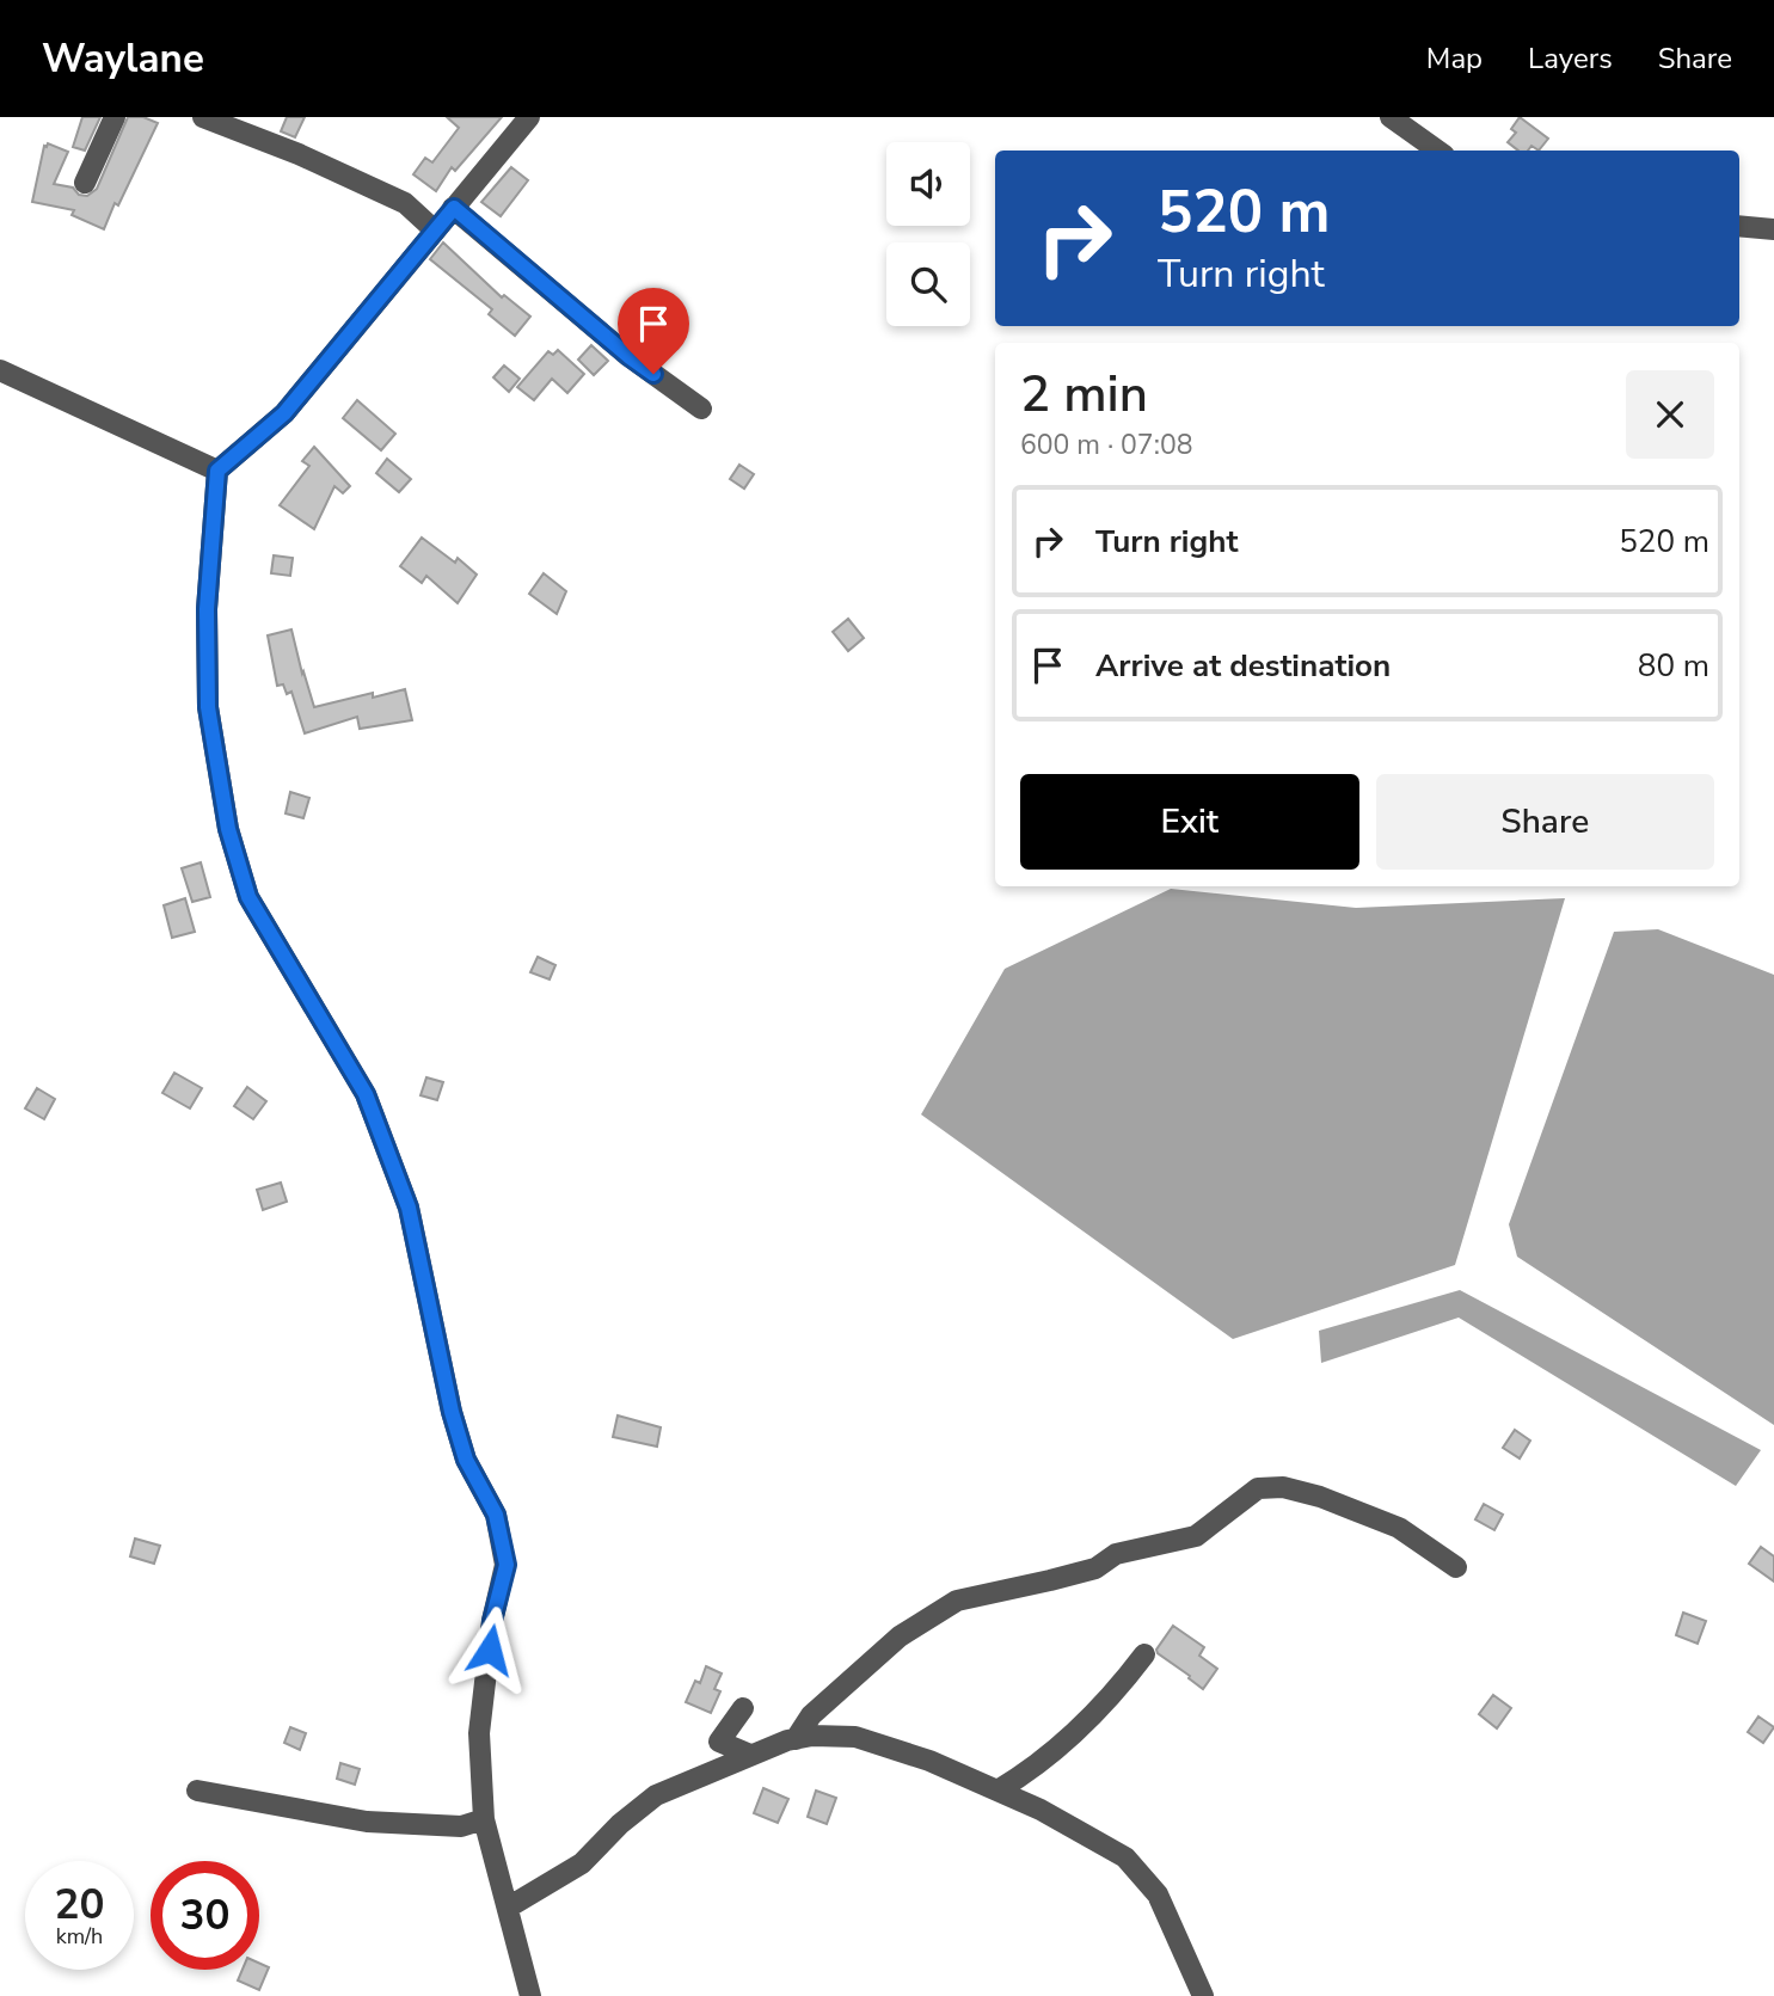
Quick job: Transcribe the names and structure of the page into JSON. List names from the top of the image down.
{
  "page": {
    "header": "Waylane",
    "nav": ["Map", "Layers", "Share"],
    "turn": ["520 m", "Turn right"],
    "heading": ["2 min", "600 m · 07:08"],
    "list": [
      {
        "name": "Turn right",
        "value": "520 m"
      },
      {
        "name": "Arrive at destination",
        "value": "80 m"
      }
    ],
    "buttons": ["Exit", "Share"],
    "speed": "20 km/h",
    "limit": "30"
  }
}
